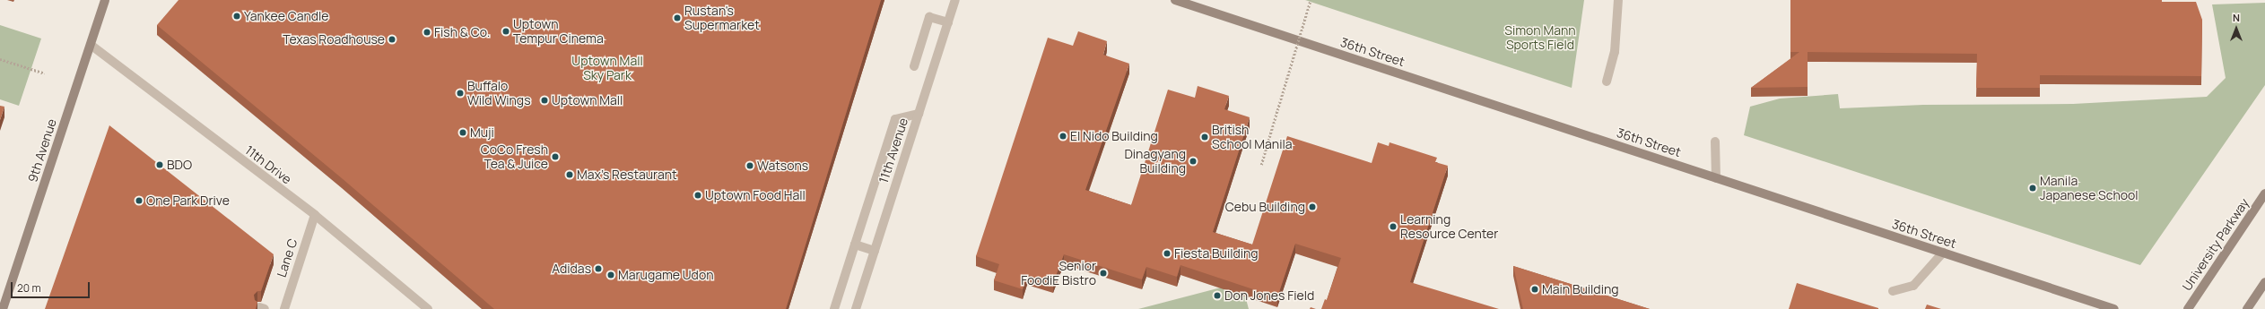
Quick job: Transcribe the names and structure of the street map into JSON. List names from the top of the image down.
{
  "streets": {
    "street": [
      "36th Street",
      "9th Avenue",
      "11th Avenue",
      "11th Drive",
      "University Parkway",
      "Lane C"
    ]
  },
  "crossings": [
    ["9th Avenue", "11th Drive"],
    ["11th Drive", "Lane C"]
  ],
  "parks": ["Simon Mann Sports Field", "Uptown Mall Sky Park"],
  "places": [
    "Yankee Candle",
    "Rustan's Supermarket",
    "Uptown Tempur Cinema",
    "Fish & Co.",
    "Texas Roadhouse",
    "Buffalo Wild Wings",
    "Uptown Mall",
    "Muji",
    "El Nido Building",
    "British School Manila",
    "CoCo Fresh Tea & Juice",
    "Dinagyang Building",
    "BDO",
    "Watsons",
    "Max's Restaurant",
    "Manila Japanese School",
    "Uptown Food Hall",
    "One Park Drive",
    "Cebu Building",
    "Learning Resource Center",
    "Fiesta Building",
    "Adidas",
    "Senior FoodiE Bistro",
    "Marugame Udon",
    "Main Building",
    "Don Jones Field"
  ],
  "scale_bar": "20 m",
  "north": "top"
}
